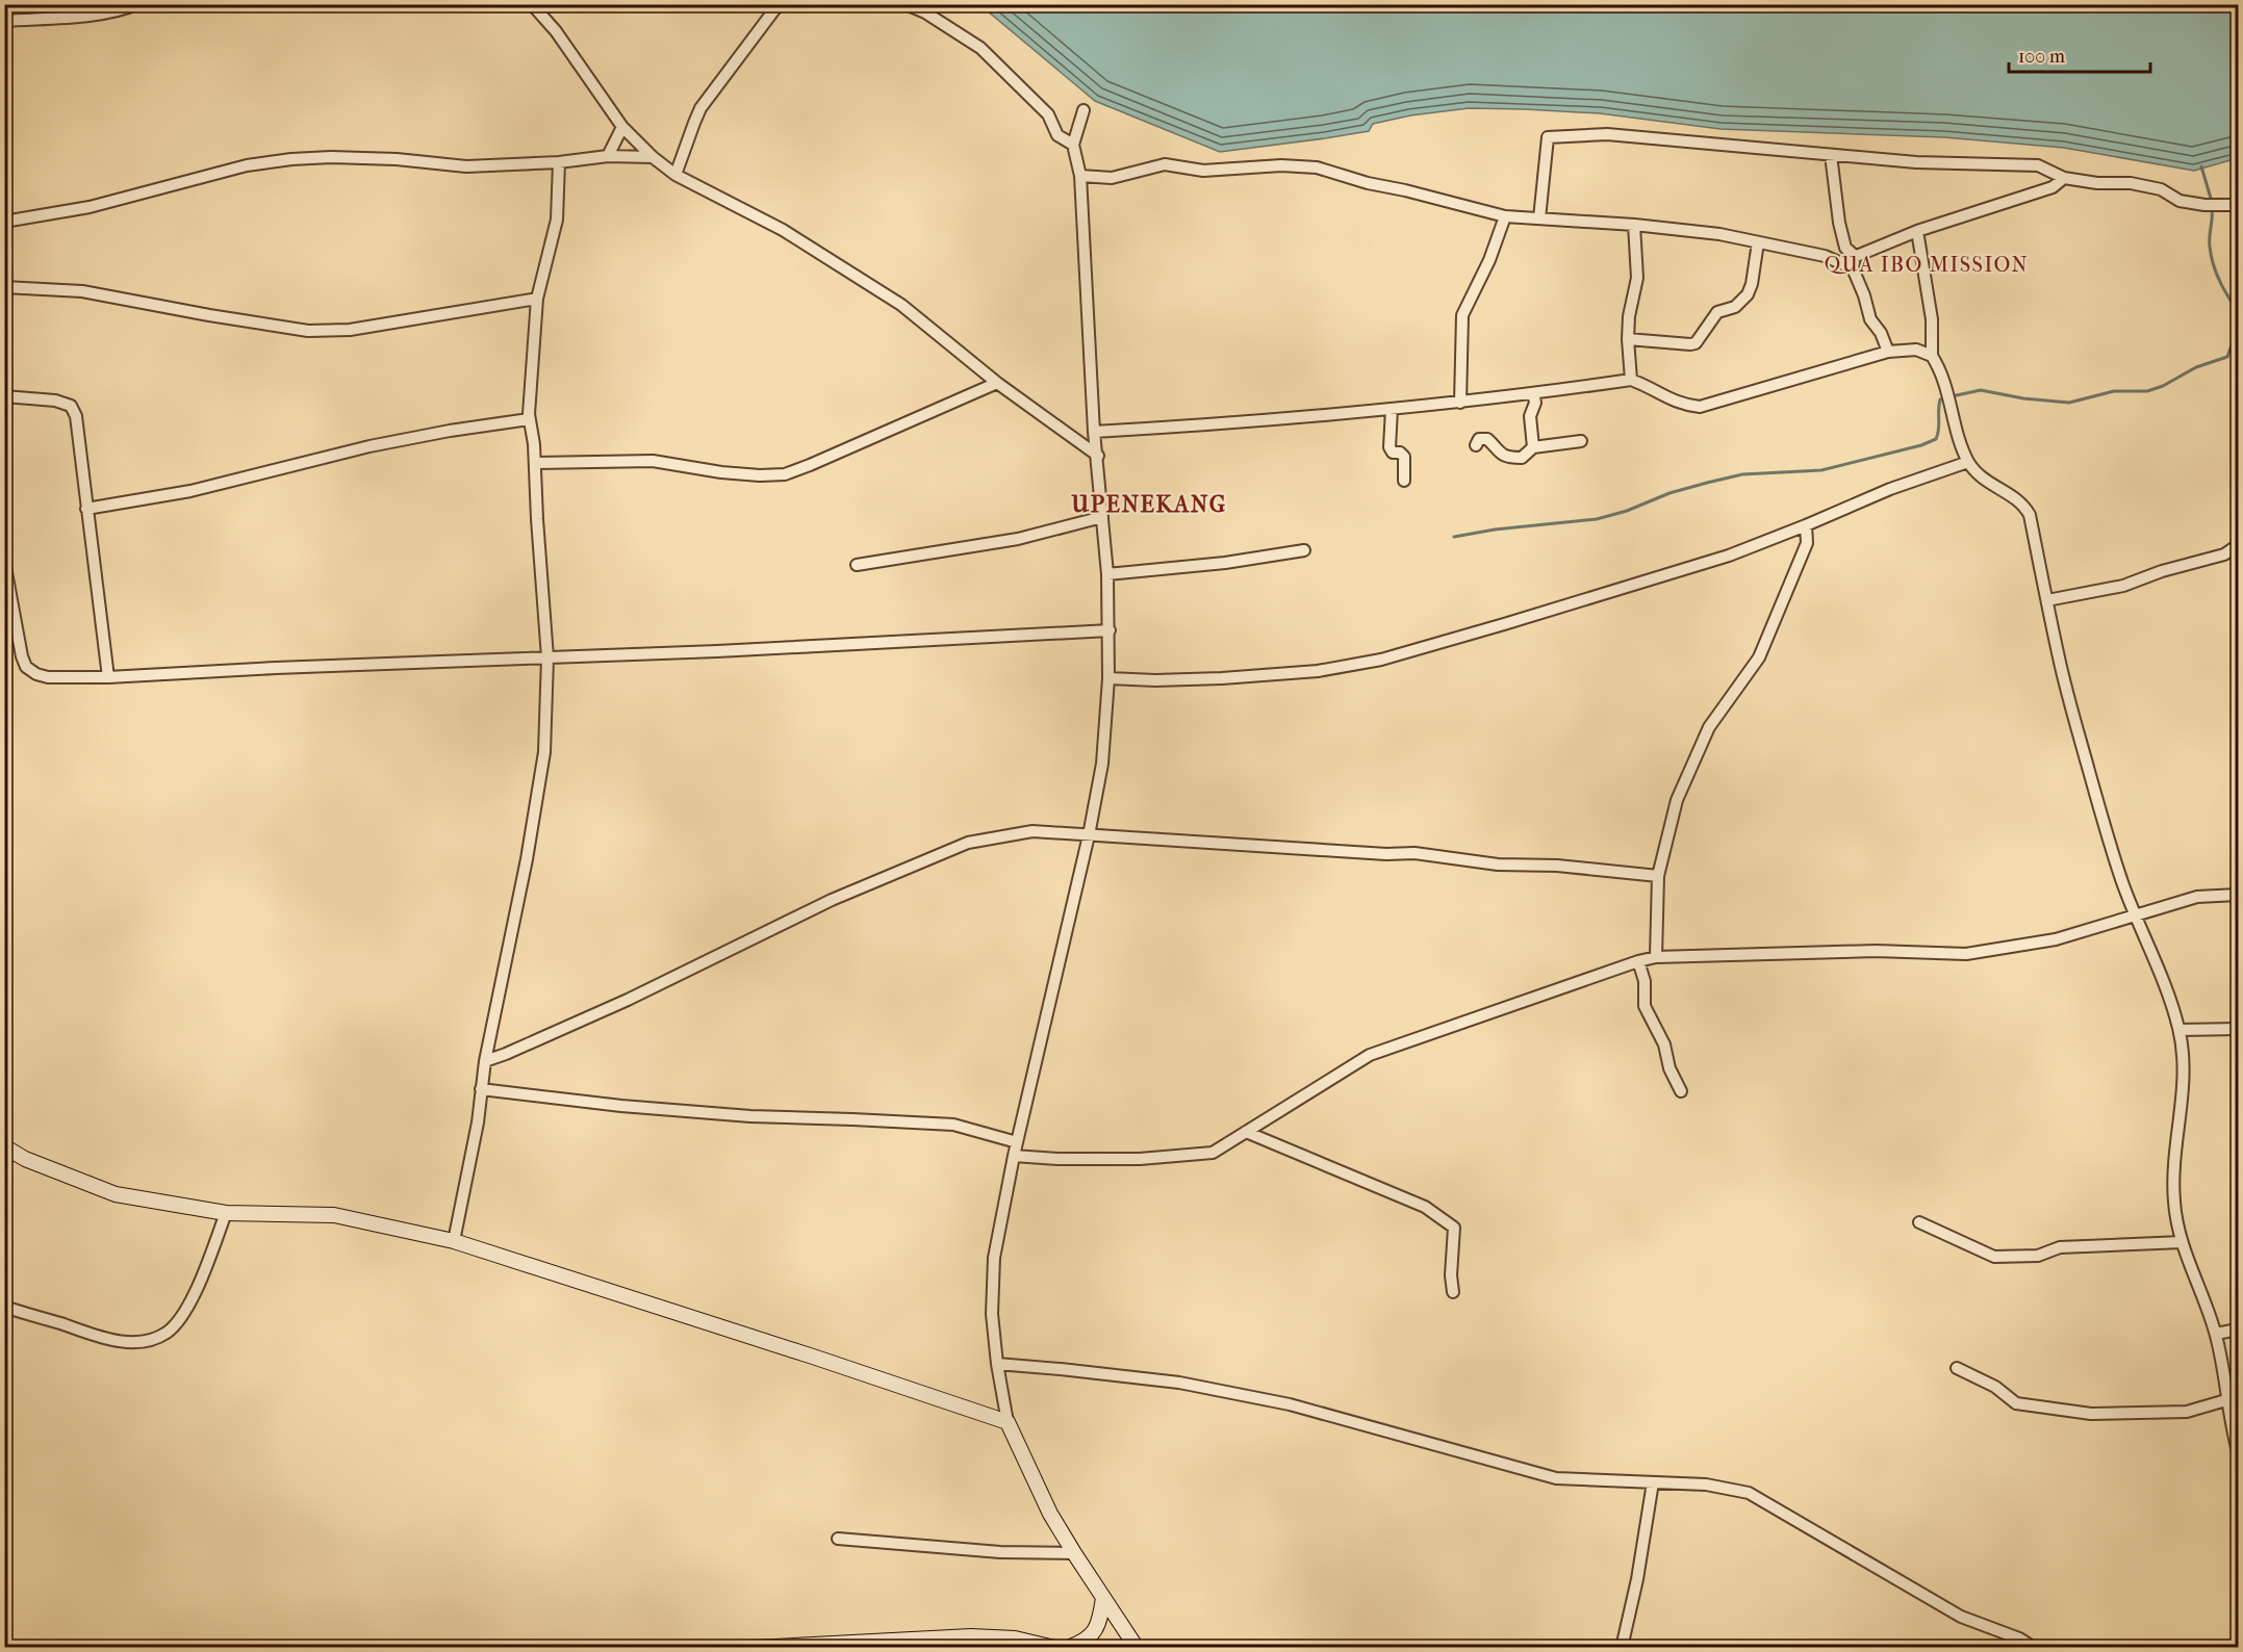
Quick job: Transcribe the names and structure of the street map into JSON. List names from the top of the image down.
{
  "districts": ["QUA IBO MISSION", "UPENEKANG"],
  "scale_bar": "100 m"
}
